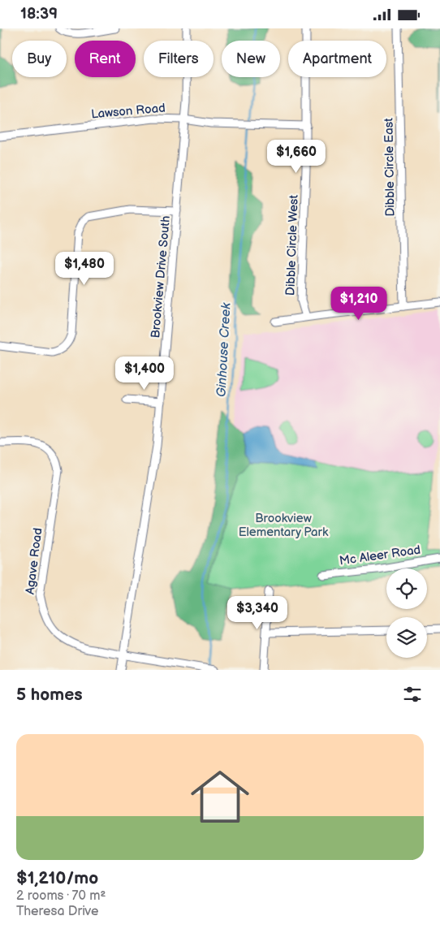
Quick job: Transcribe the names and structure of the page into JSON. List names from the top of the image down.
{
  "streets": {
    "street": [
      "Lawson Road",
      "Dibble Circle East",
      "Dibble Circle West",
      "Brookview Drive South",
      "Mc Aleer Road",
      "Agave Road"
    ]
  },
  "crossings": [
    ["Lawson Road", "Dibble Circle West"],
    ["Lawson Road", "Brookview Drive South"],
    ["Brookview Drive South", "Agave Road"]
  ],
  "water": ["Ginhouse Creek"],
  "parks": ["Brookview Elementary Park"],
  "page": {
    "status": "18:39",
    "chip": [
      "Buy",
      "Rent",
      "Filters",
      "New",
      "Apartment"
    ],
    "price": [
      "$1,660",
      "$1,480",
      "$1,210",
      "$1,400",
      "$3,340"
    ],
    "heading": "5 homes",
    "list": [
      {
        "name": "$1,210/mo",
        "note": "2 rooms · 70 m² · Theresa Drive"
      }
    ]
  }
}
